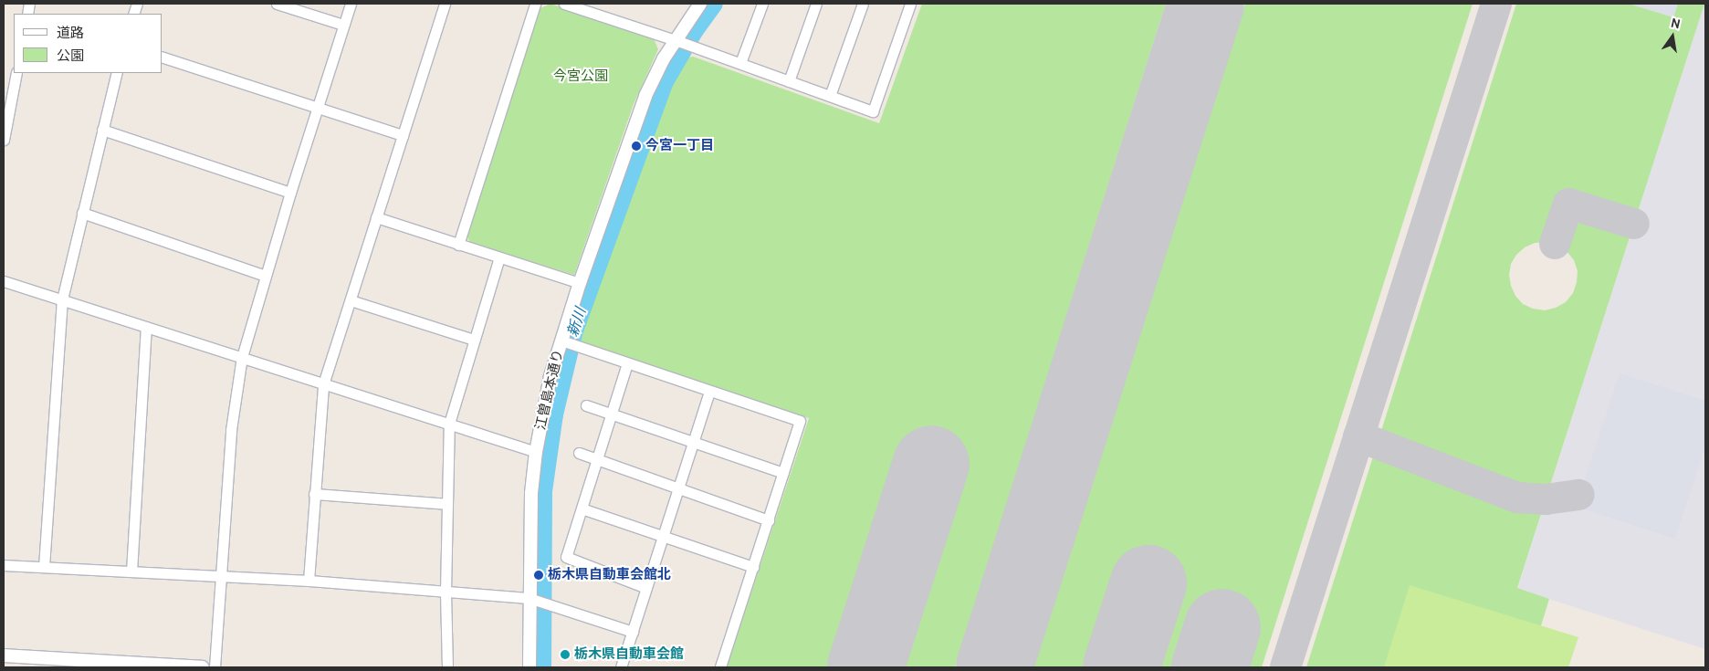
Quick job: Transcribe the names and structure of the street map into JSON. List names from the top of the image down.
{
  "streets": {
    "street": ["江曽島本通り"]
  },
  "water": ["新川"],
  "parks": ["今宮公園"],
  "places": ["今宮一丁目", "栃木県自動車会館北", "栃木県自動車会館"],
  "legend": ["道路", "公園"],
  "north": "top"
}
